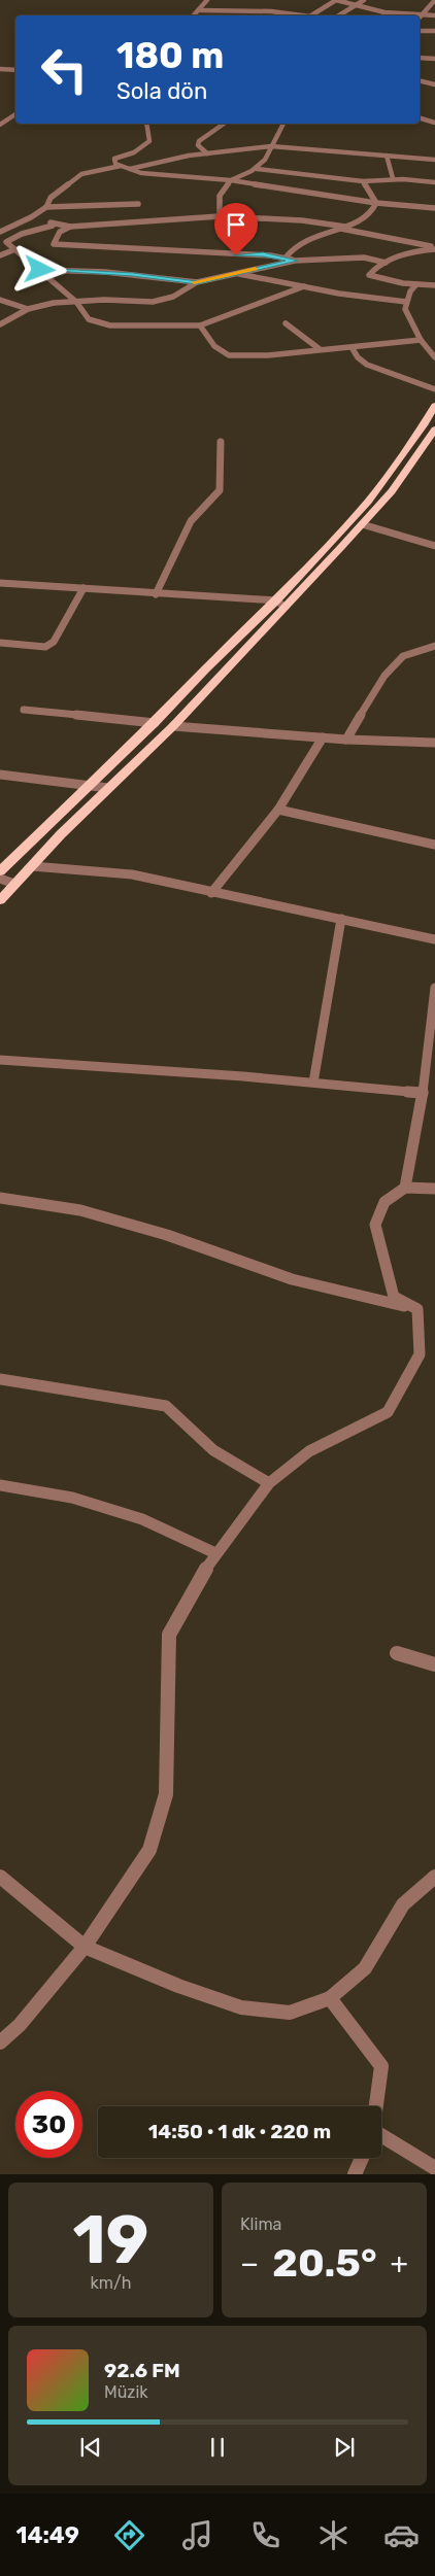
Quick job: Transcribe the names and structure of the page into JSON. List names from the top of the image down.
{
  "page": {
    "turn": ["180 m", "Sola dön"],
    "limit": "30",
    "trip": "14:50 · 1 dk · 220 m",
    "tile": [
      ["19", "km/h"],
      "Klima"
    ],
    "heat": ["−", "20.5°", "+"],
    "song": ["92.6 FM", "Müzik"],
    "tabs": "14:49"
  }
}
